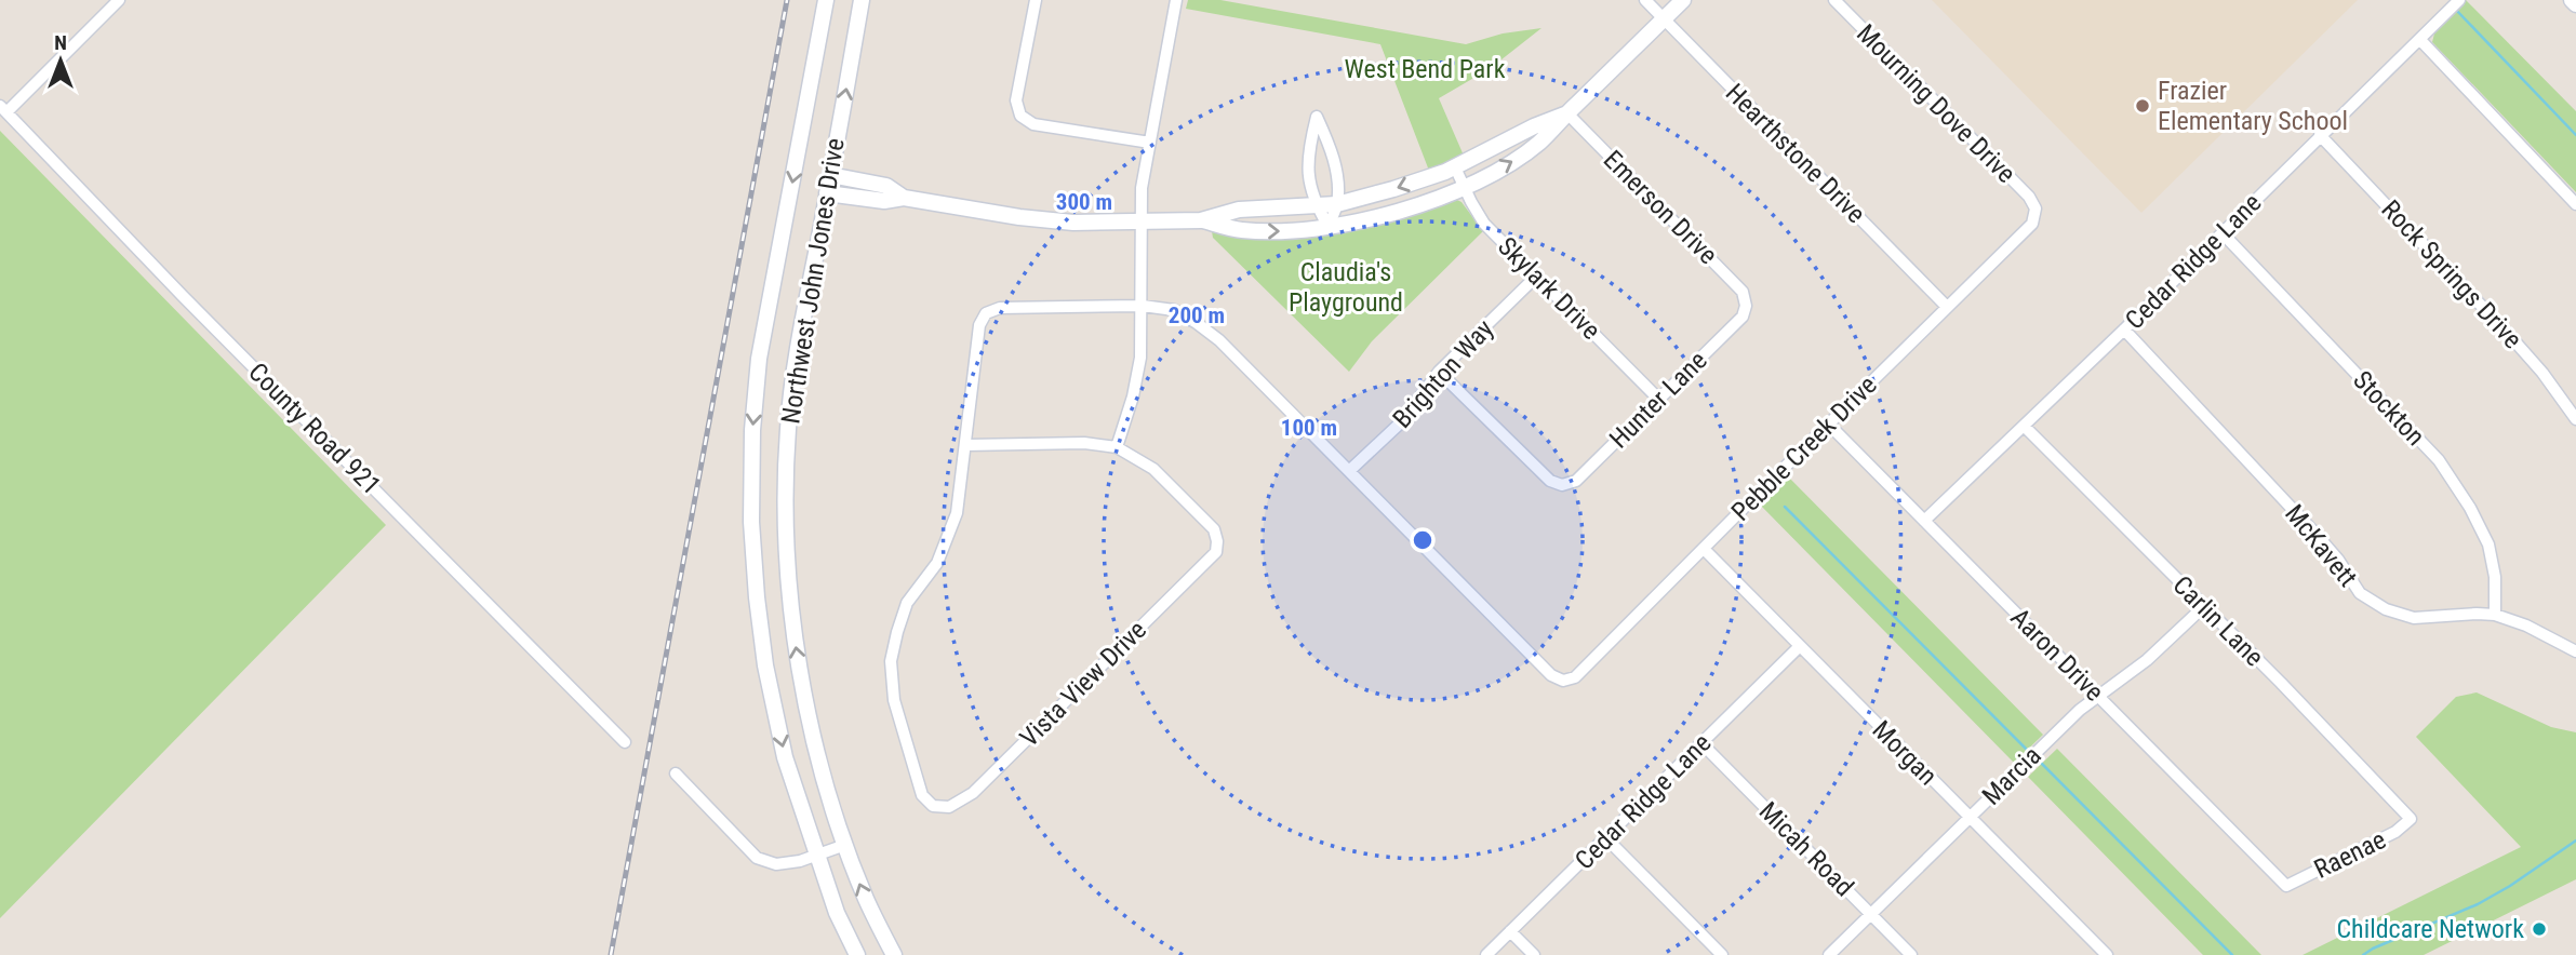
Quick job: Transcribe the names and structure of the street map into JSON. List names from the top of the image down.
{
  "streets": {
    "main road": ["Northwest John Jones Drive"],
    "street": [
      "Mourning Dove Drive",
      "Hearthstone Drive",
      "Emerson Drive",
      "Cedar Ridge Lane",
      "Rock Springs Drive",
      "Skylark Drive",
      "Brighton Way",
      "Hunter Lane",
      "Stockton",
      "County Road 921",
      "Pebble Creek Drive",
      "McKavett",
      "Carlin Lane",
      "Aaron Drive",
      "Vista View Drive",
      "Morgan",
      "Marcia",
      "Micah Road",
      "Raenae"
    ]
  },
  "crossings": [
    ["Mourning Dove Drive", "Pebble Creek Drive"],
    ["Hearthstone Drive", "Pebble Creek Drive"],
    ["Emerson Drive", "Hunter Lane"],
    ["Cedar Ridge Lane", "Rock Springs Drive"],
    ["Cedar Ridge Lane", "Stockton"],
    ["Cedar Ridge Lane", "McKavett"],
    ["Cedar Ridge Lane", "Carlin Lane"],
    ["Cedar Ridge Lane", "Aaron Drive"],
    ["Cedar Ridge Lane", "Morgan"],
    ["Cedar Ridge Lane", "Micah Road"],
    ["Skylark Drive", "Brighton Way"],
    ["Skylark Drive", "Hunter Lane"],
    ["Brighton Way", "Hunter Lane"],
    ["Brighton Way", "Pebble Creek Drive"],
    ["Stockton", "McKavett"],
    ["Pebble Creek Drive", "Aaron Drive"],
    ["Pebble Creek Drive", "Morgan"],
    ["Carlin Lane", "Marcia"],
    ["Carlin Lane", "Raenae"],
    ["Aaron Drive", "Marcia"],
    ["Aaron Drive", "Raenae"],
    ["Morgan", "Marcia"],
    ["Marcia", "Micah Road"]
  ],
  "parks": ["West Bend Park", "Claudia's Playground"],
  "places": ["Frazier Elementary School", "Childcare Network"],
  "north": "top",
  "rings": ["300 m", "200 m", "100 m"]
}
